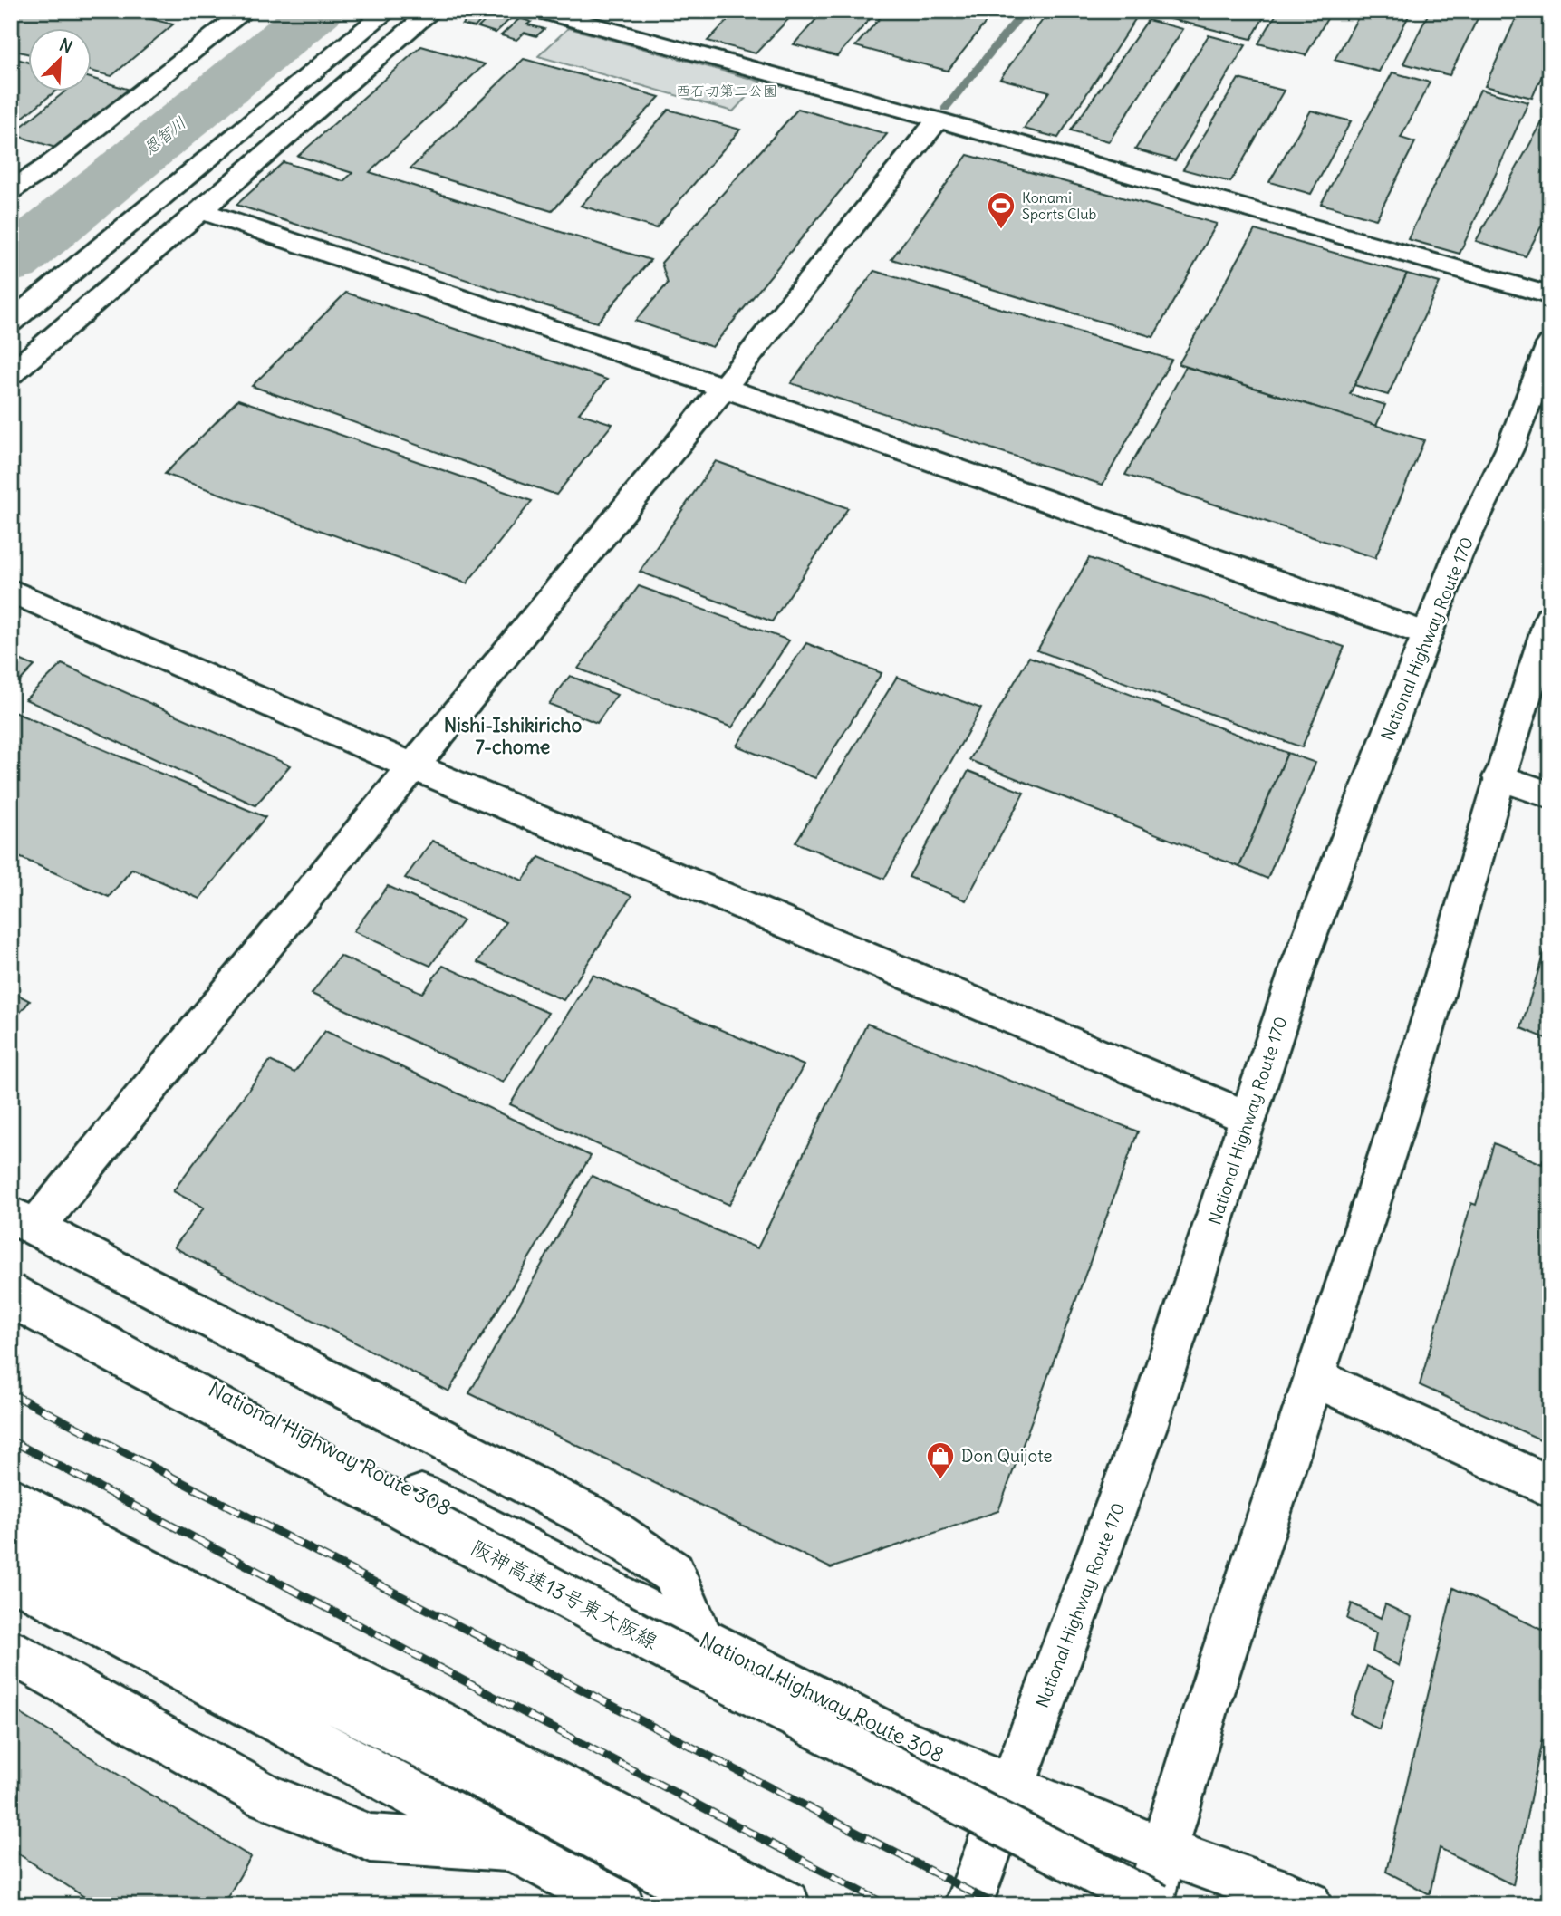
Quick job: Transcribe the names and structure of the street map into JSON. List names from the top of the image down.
{
  "streets": {
    "main road": ["National Highway Route 170", "National Highway Route 308", "阪神高速13号東大阪線"]
  },
  "crossings": [
    ["National Highway Route 170", "National Highway Route 308"]
  ],
  "districts": ["Nishi-Ishikiricho 7-chome"],
  "water": ["恩智川"],
  "parks": ["西石切第二公園"],
  "places": {
    "sports": ["Konami Sports Club"],
    "shop": ["Don Quijote"]
  },
  "north": "top right"
}
